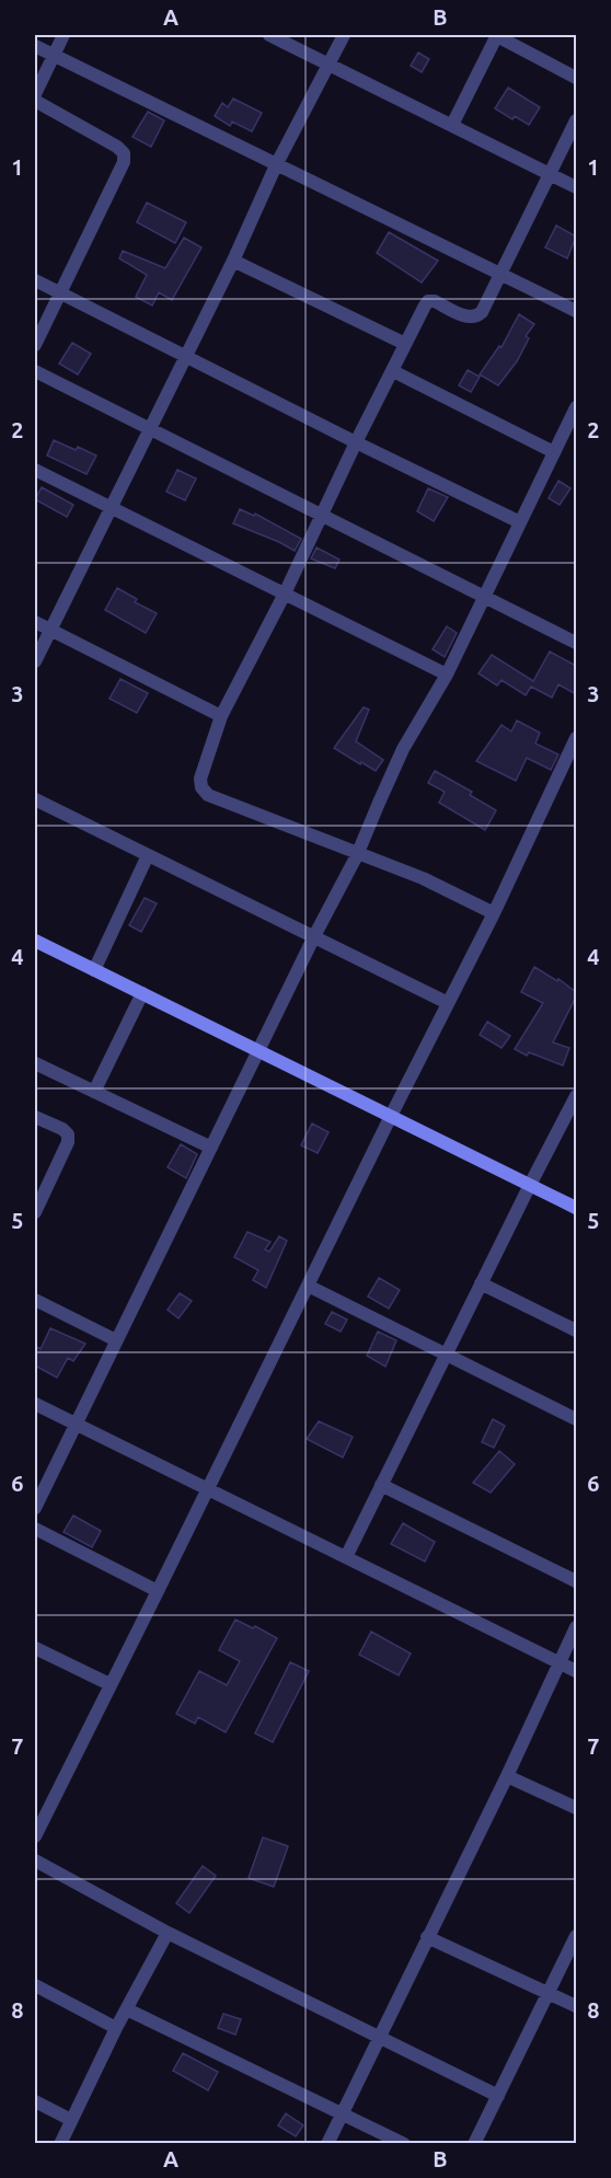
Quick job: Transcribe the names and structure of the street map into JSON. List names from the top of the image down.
{
  "grid": {
    "columns": ["A", "B"],
    "rows": [
      "1",
      "2",
      "3",
      "4",
      "5",
      "6",
      "7",
      "8"
    ]
  }
}
